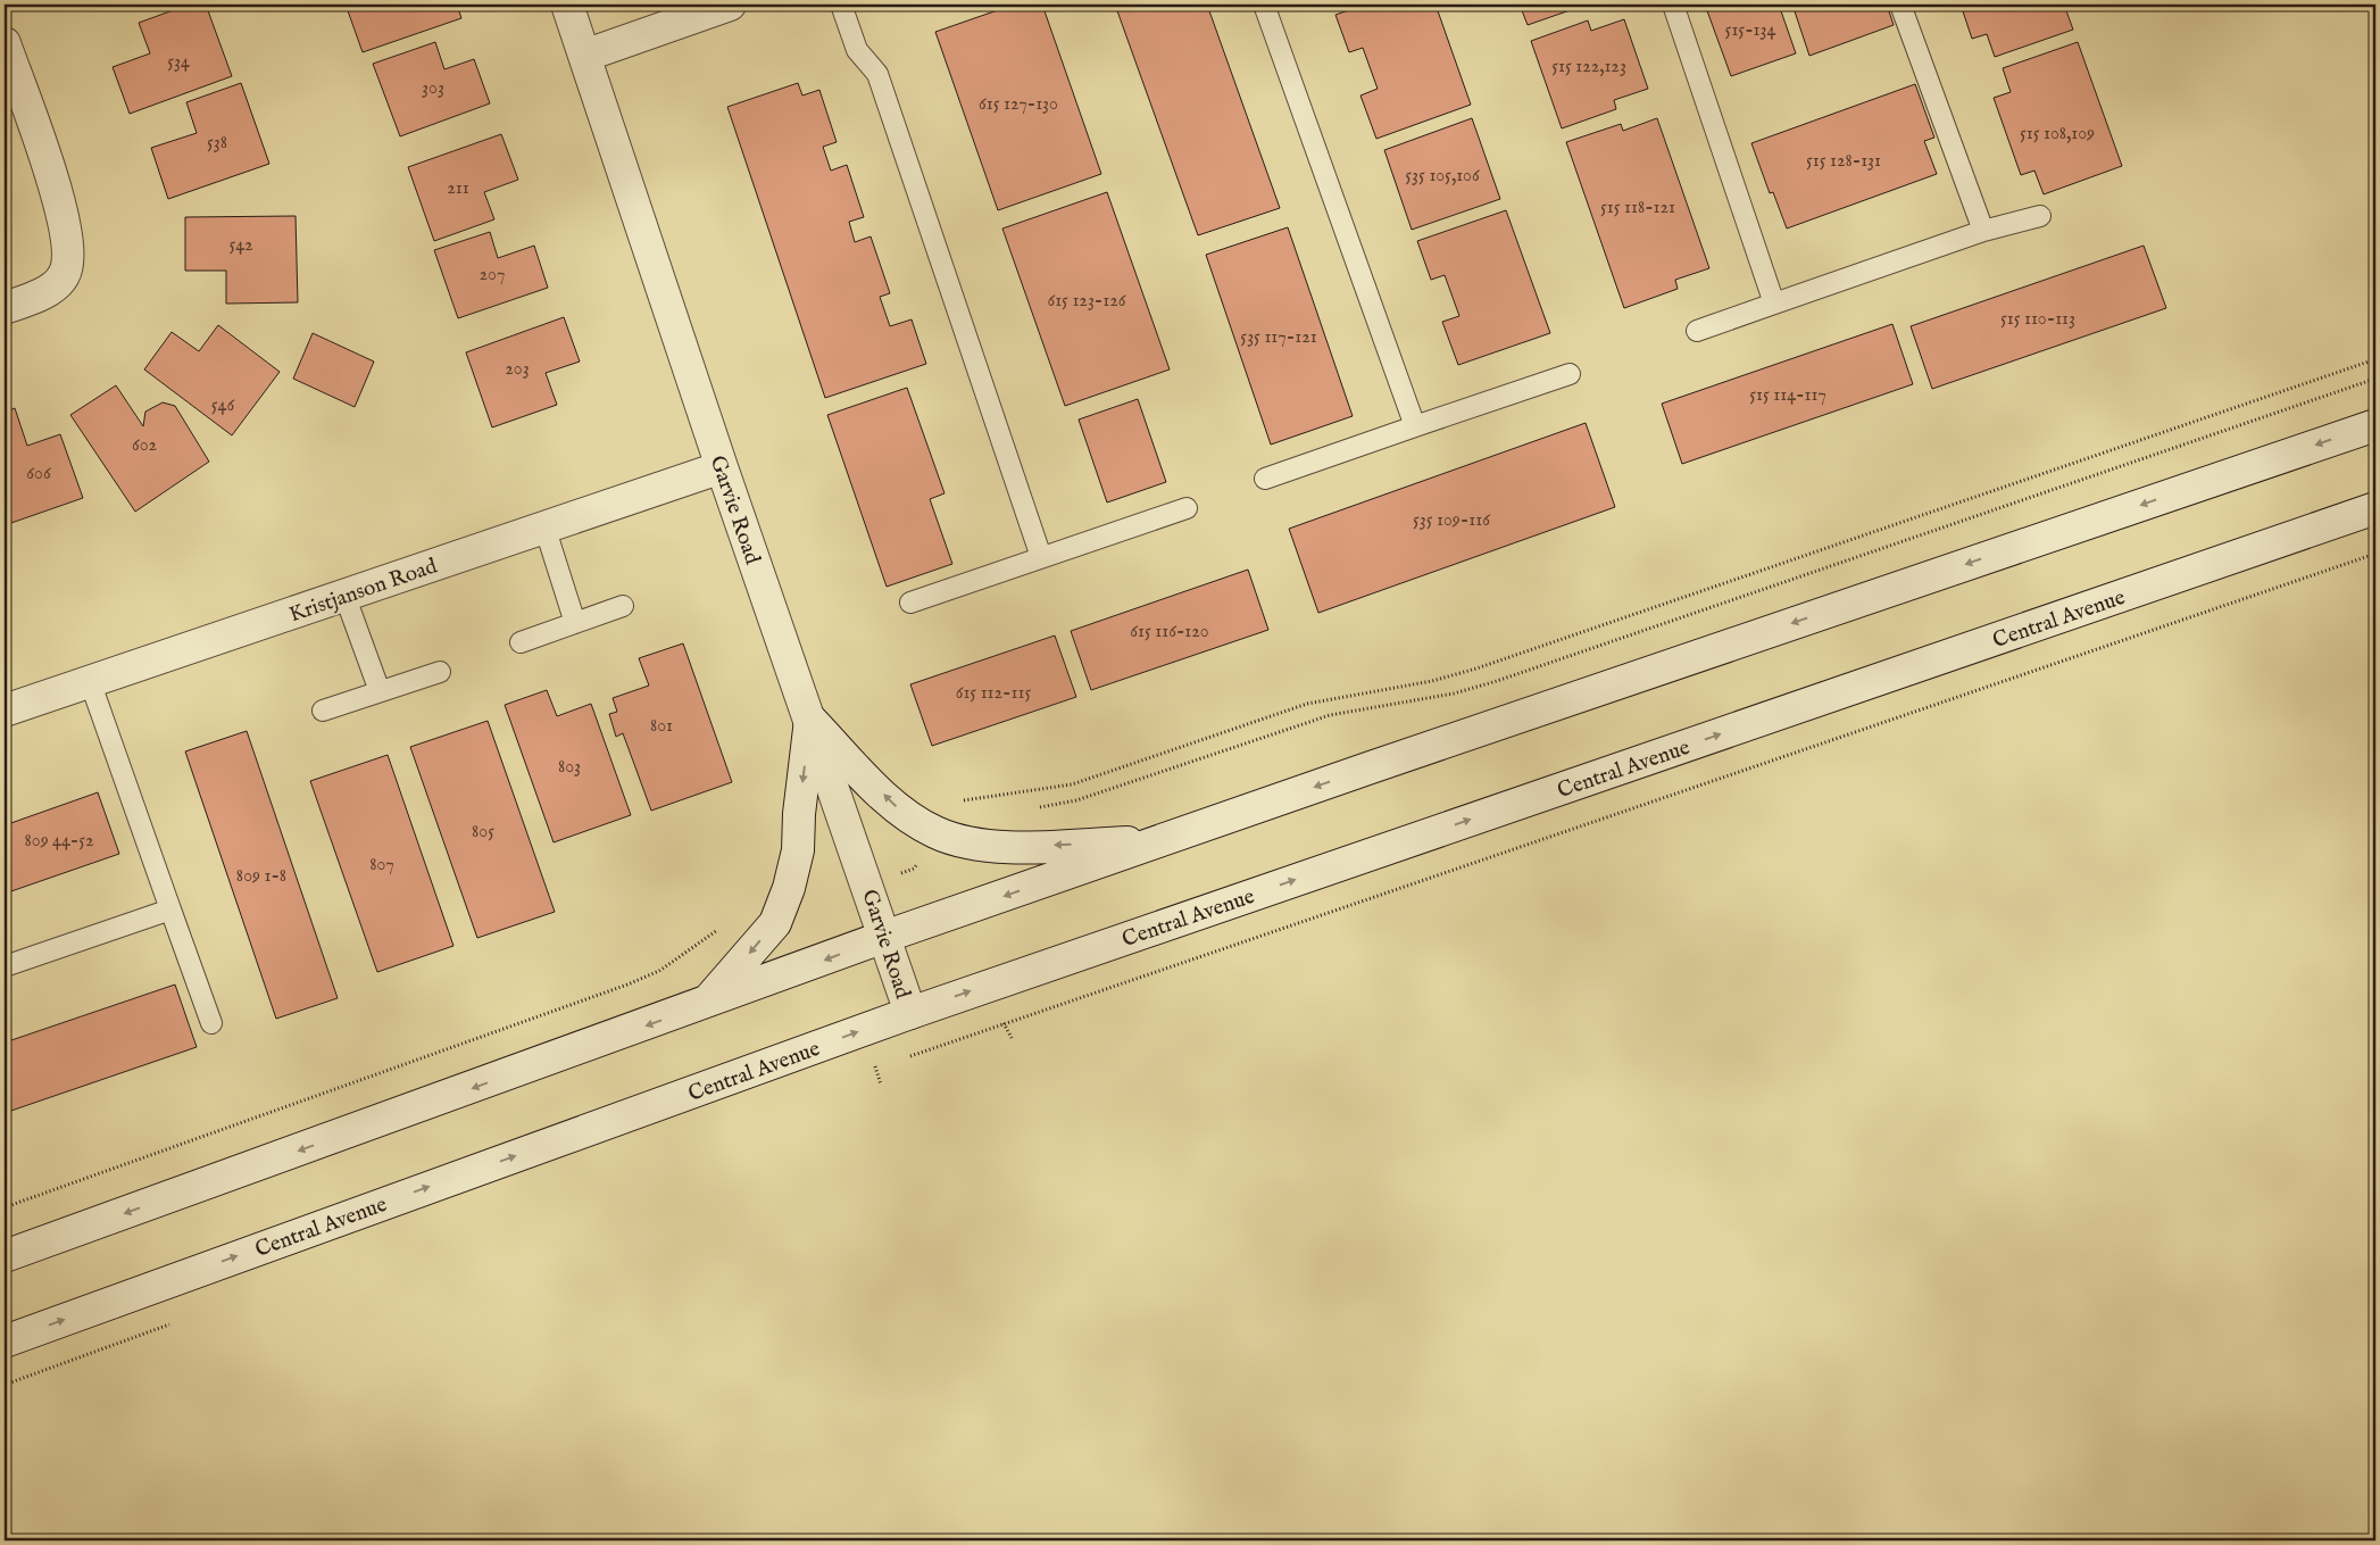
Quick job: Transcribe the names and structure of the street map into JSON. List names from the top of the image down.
{
  "streets": {
    "main road": ["Garvie Road", "Kristjanson Road", "Central Avenue"]
  },
  "crossings": [
    ["Garvie Road", "Kristjanson Road"],
    ["Garvie Road", "Central Avenue"]
  ],
  "house_numbers": [
    "515-134",
    "534",
    "515 122,123",
    "303",
    "615 127-130",
    "515 108,109",
    "538",
    "515 128-131",
    "535 105,106",
    "211",
    "515 118-121",
    "542",
    "207",
    "615 123-126",
    "515 110-113",
    "535 117-121",
    "203",
    "515 114-117",
    "546",
    "602",
    "606",
    "535 109-116",
    "615 116-120",
    "615 112-115",
    "801",
    "803",
    "805",
    "809 44-52",
    "807",
    "809 1-8"
  ]
}
